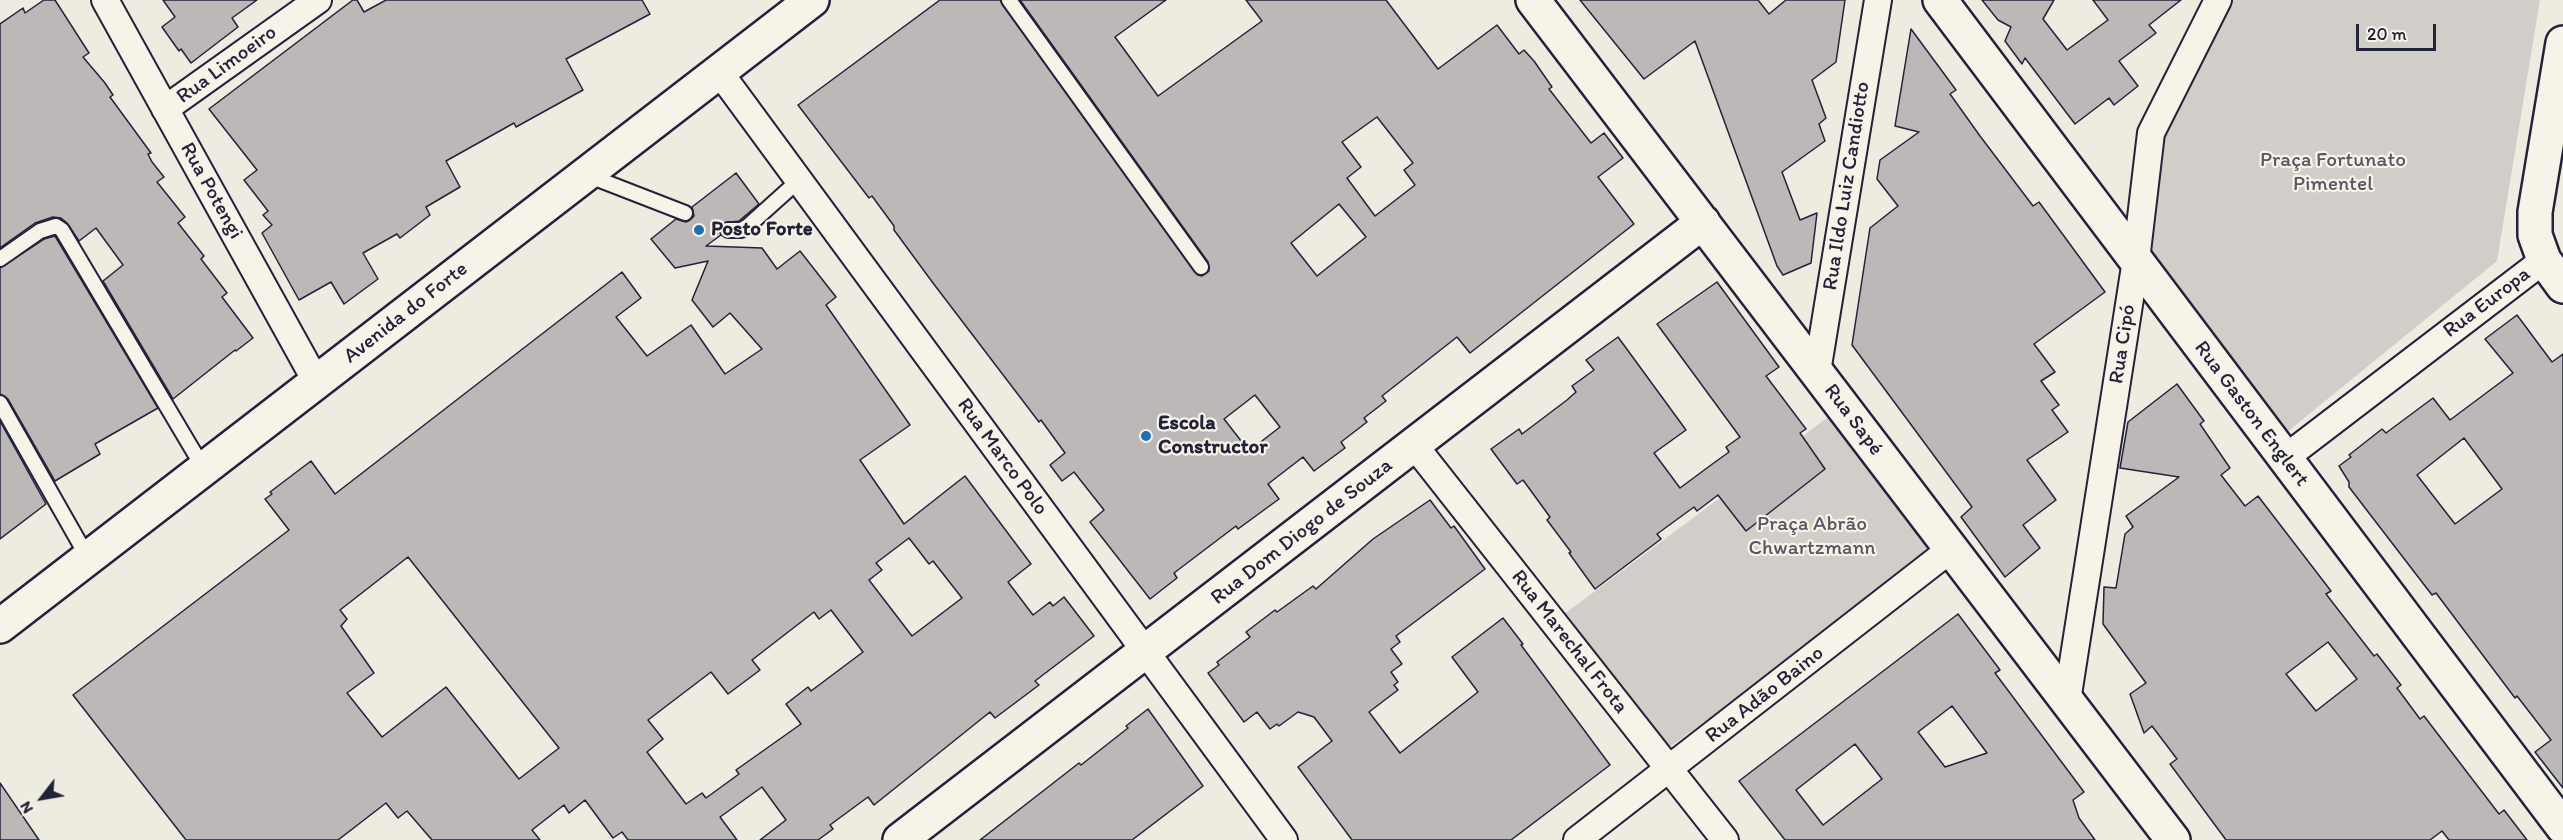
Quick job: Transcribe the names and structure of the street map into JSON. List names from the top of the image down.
{
  "streets": {
    "street": [
      "Rua Limoeiro",
      "Rua Ildo Luiz Candiotto",
      "Rua Potengi",
      "Rua Europa",
      "Avenida do Forte",
      "Rua Cipó",
      "Rua Gaston Englert",
      "Rua Sapé",
      "Rua Marco Polo",
      "Rua Dom Diogo de Souza",
      "Rua Marechal Frota",
      "Rua Adão Baino"
    ]
  },
  "crossings": [
    ["Rua Limoeiro", "Rua Potengi"],
    ["Rua Ildo Luiz Candiotto", "Rua Sapé"],
    ["Rua Potengi", "Avenida do Forte"],
    ["Rua Europa", "Rua Gaston Englert"],
    ["Avenida do Forte", "Rua Marco Polo"],
    ["Rua Cipó", "Rua Gaston Englert"],
    ["Rua Cipó", "Rua Sapé"],
    ["Rua Sapé", "Rua Dom Diogo de Souza"],
    ["Rua Sapé", "Rua Adão Baino"],
    ["Rua Marco Polo", "Rua Dom Diogo de Souza"],
    ["Rua Dom Diogo de Souza", "Rua Marechal Frota"],
    ["Rua Marechal Frota", "Rua Adão Baino"]
  ],
  "parks": ["Praça Fortunato Pimentel", "Praça Abrão Chwartzmann"],
  "places": ["Posto Forte", "Escola Constructor"],
  "scale_bar": "20 m",
  "north": "bottom left"
}
